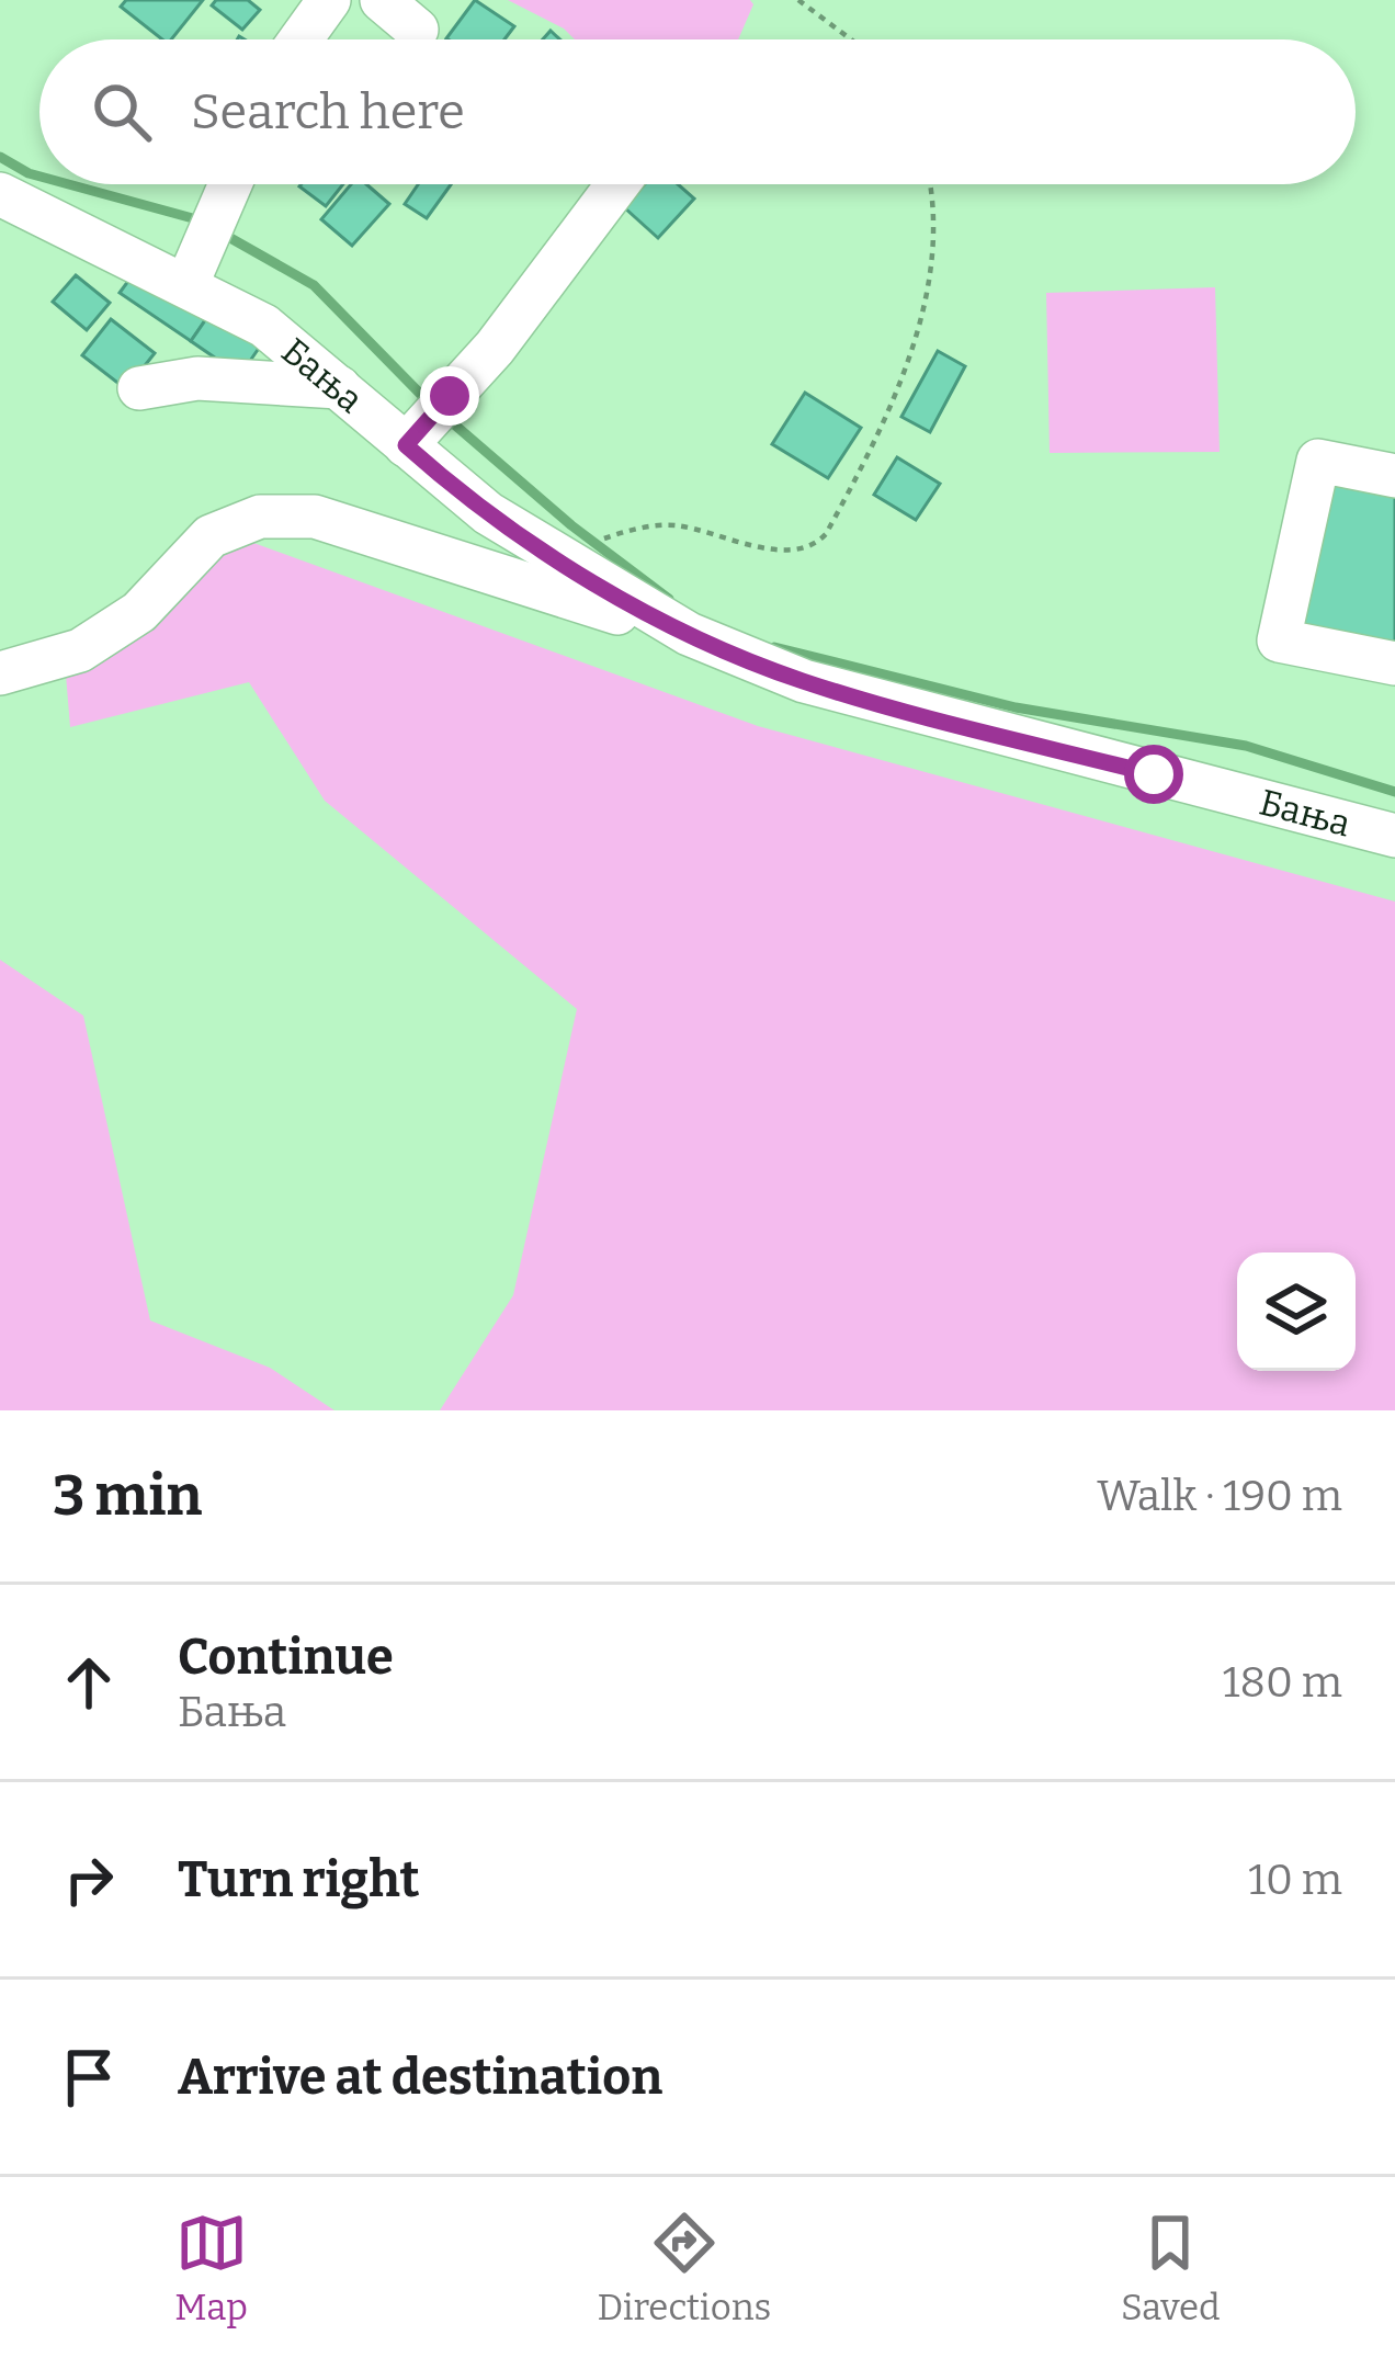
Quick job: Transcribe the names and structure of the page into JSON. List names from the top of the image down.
{
  "streets": {
    "street": ["Бања"]
  },
  "page": {
    "search": "Search here",
    "heading": ["3 min", "Walk · 190 m"],
    "list": [
      ["Continue", "Бања", "180 m"],
      ["Turn right", "10 m"],
      "Arrive at destination"
    ],
    "nav": ["Map", "Directions", "Saved"]
  }
}
